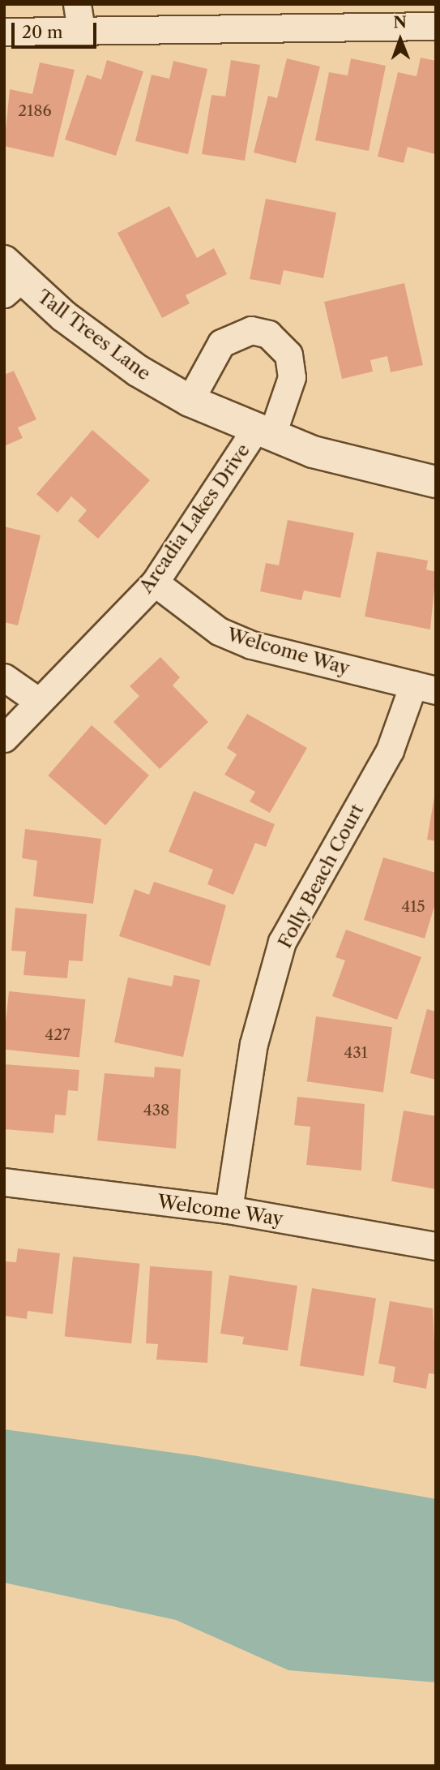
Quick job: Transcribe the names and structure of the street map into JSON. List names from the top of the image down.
{
  "streets": {
    "street": [
      "Tall Trees Lane",
      "Arcadia Lakes Drive",
      "Welcome Way",
      "Folly Beach Court"
    ]
  },
  "crossings": [
    ["Tall Trees Lane", "Arcadia Lakes Drive"],
    ["Arcadia Lakes Drive", "Welcome Way"],
    ["Welcome Way", "Folly Beach Court"]
  ],
  "house_numbers": [
    "2186",
    "415",
    "427",
    "431",
    "438"
  ],
  "scale_bar": "20 m",
  "north": "top"
}
